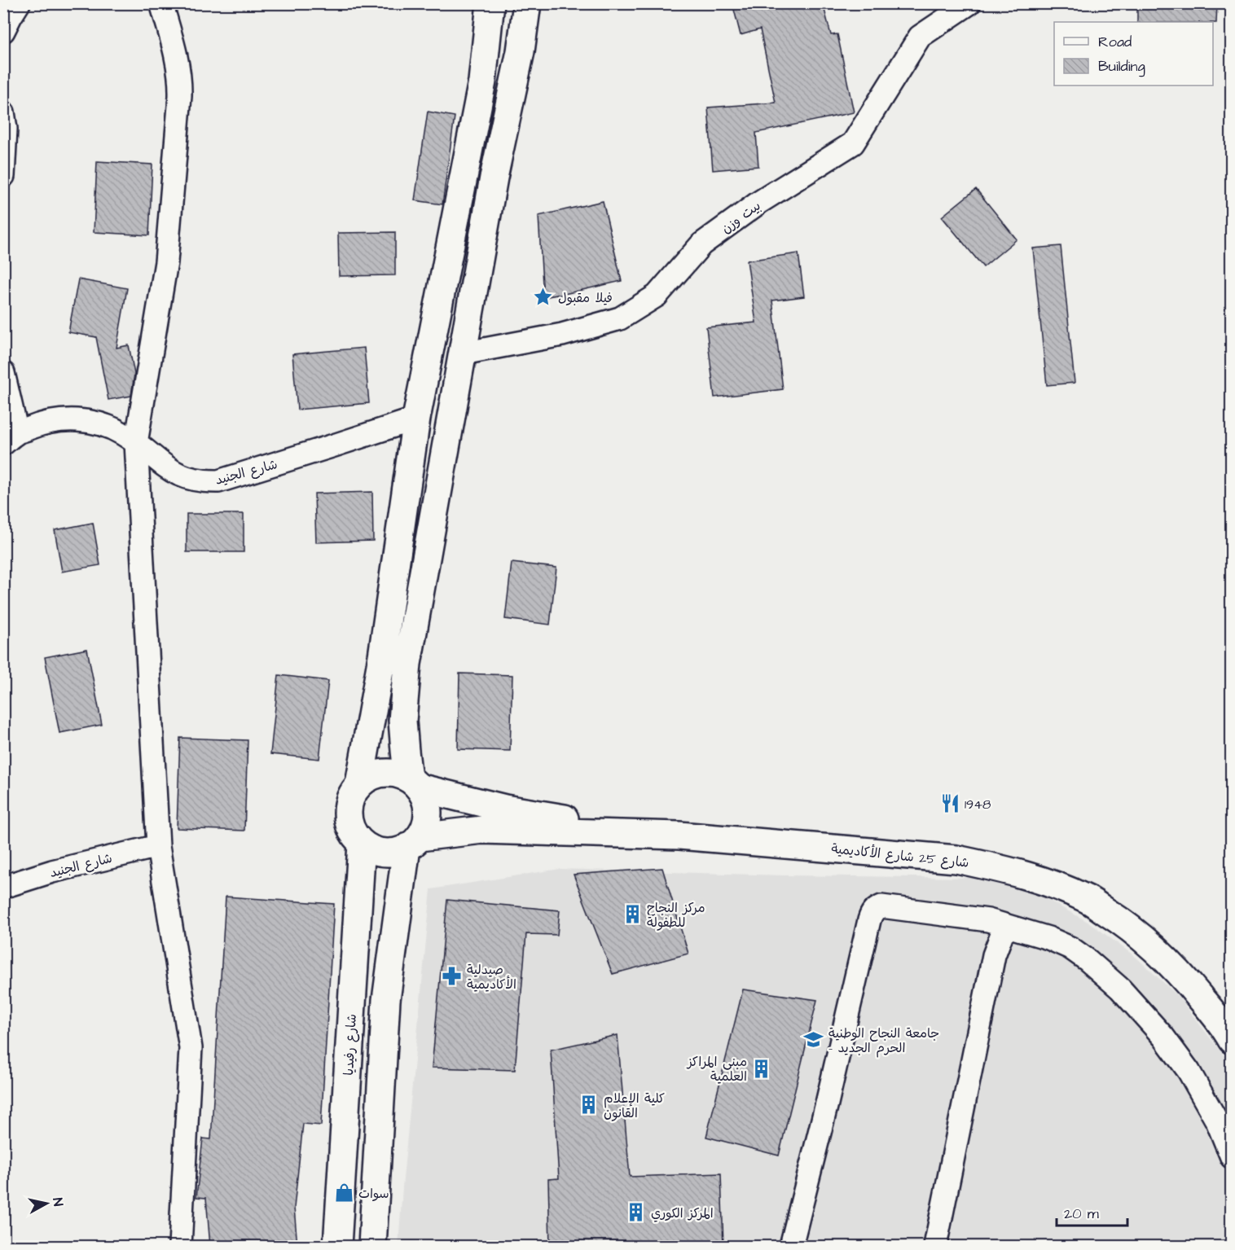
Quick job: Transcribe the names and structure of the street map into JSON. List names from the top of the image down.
{
  "streets": {
    "main road": ["شارع 25 شارع الأكاديمية", "شارع رفيديا"],
    "street": ["بيت وزن", "شارع الجنيد"]
  },
  "places": {
    "place": ["فيلا مقبول"],
    "restaurant": ["1948"],
    "building": [
      "مركز النجاح للطفولة",
      "مبنى المراكز العلمية",
      "كلية الإعلام القانون",
      "المركز الكوري"
    ],
    "pharmacy": ["صيدلية الأكاديمية"],
    "school or university": ["جامعة النجاح الوطنية - الحرم الجديد"],
    "shop": ["سوات"]
  },
  "legend": ["Road", "Building"],
  "scale_bar": "20 m",
  "north": "right"
}
